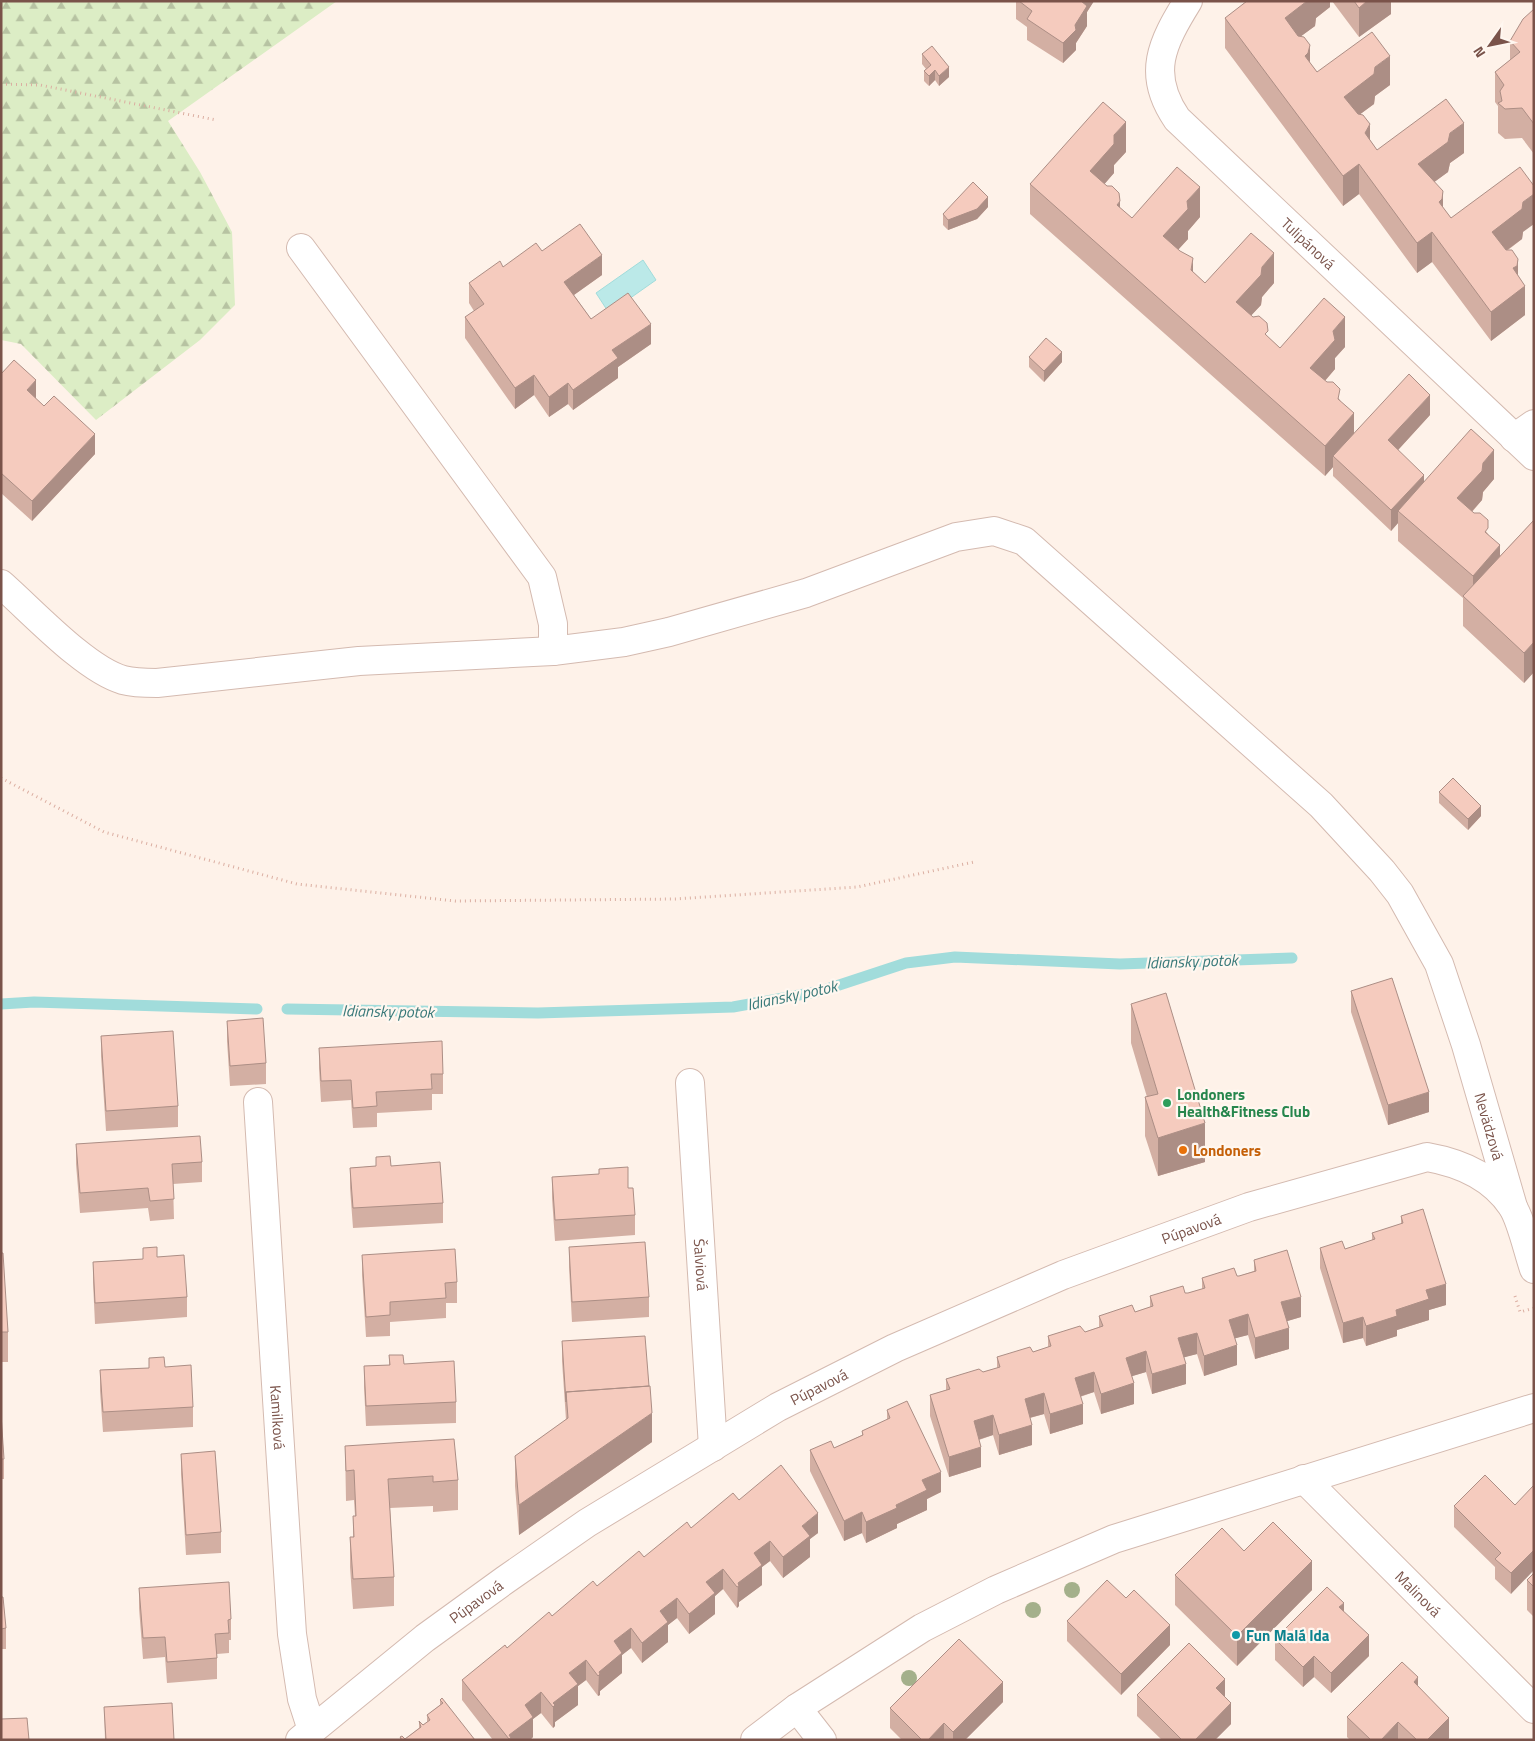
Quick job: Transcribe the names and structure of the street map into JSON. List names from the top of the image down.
{
  "streets": {
    "street": [
      "Tulipánová",
      "Nevädzová",
      "Púpavová",
      "Šalviová",
      "Kamilková",
      "Malinová"
    ]
  },
  "crossings": [
    ["Nevädzová", "Púpavová"],
    ["Púpavová", "Šalviová"],
    ["Púpavová", "Kamilková"]
  ],
  "water": ["Idiansky potok"],
  "places": ["Londoners Health&Fitness Club", "Londoners", "Fun Malá Ida"],
  "north": "bottom left"
}
